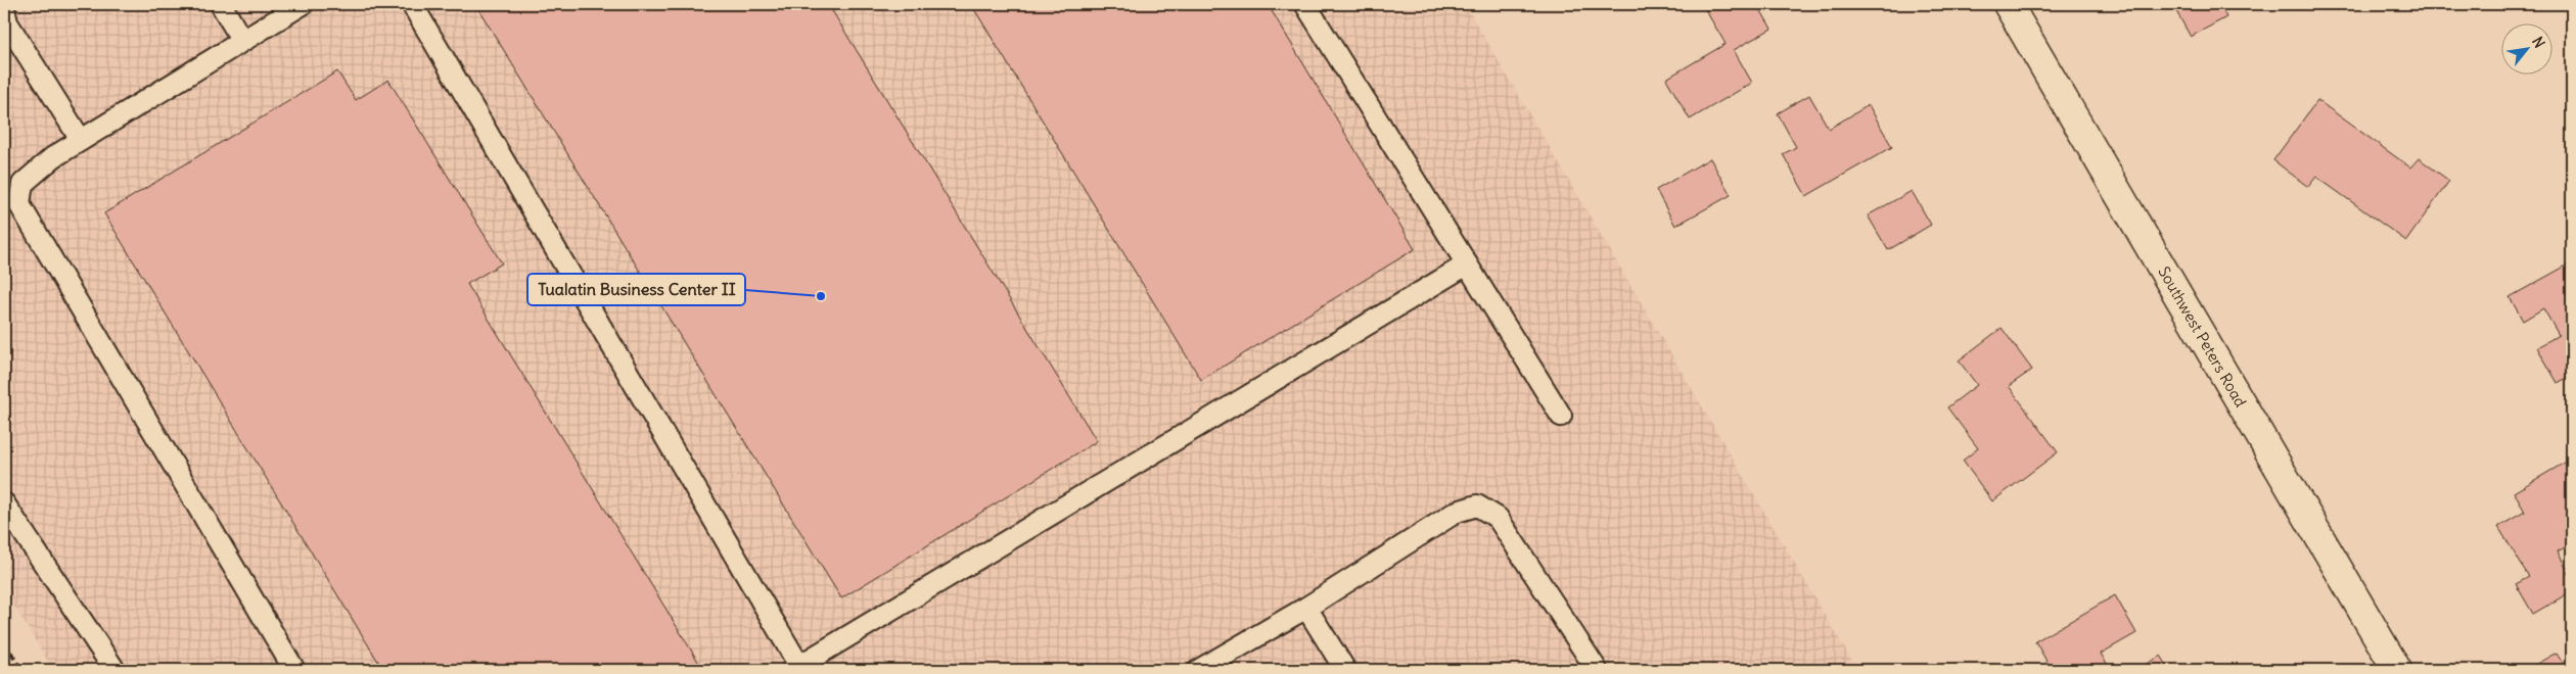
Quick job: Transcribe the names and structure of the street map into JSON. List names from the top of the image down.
{
  "streets": {
    "street": ["Southwest Peters Road"]
  },
  "places": ["Tualatin Business Center II"],
  "north": "top right"
}
